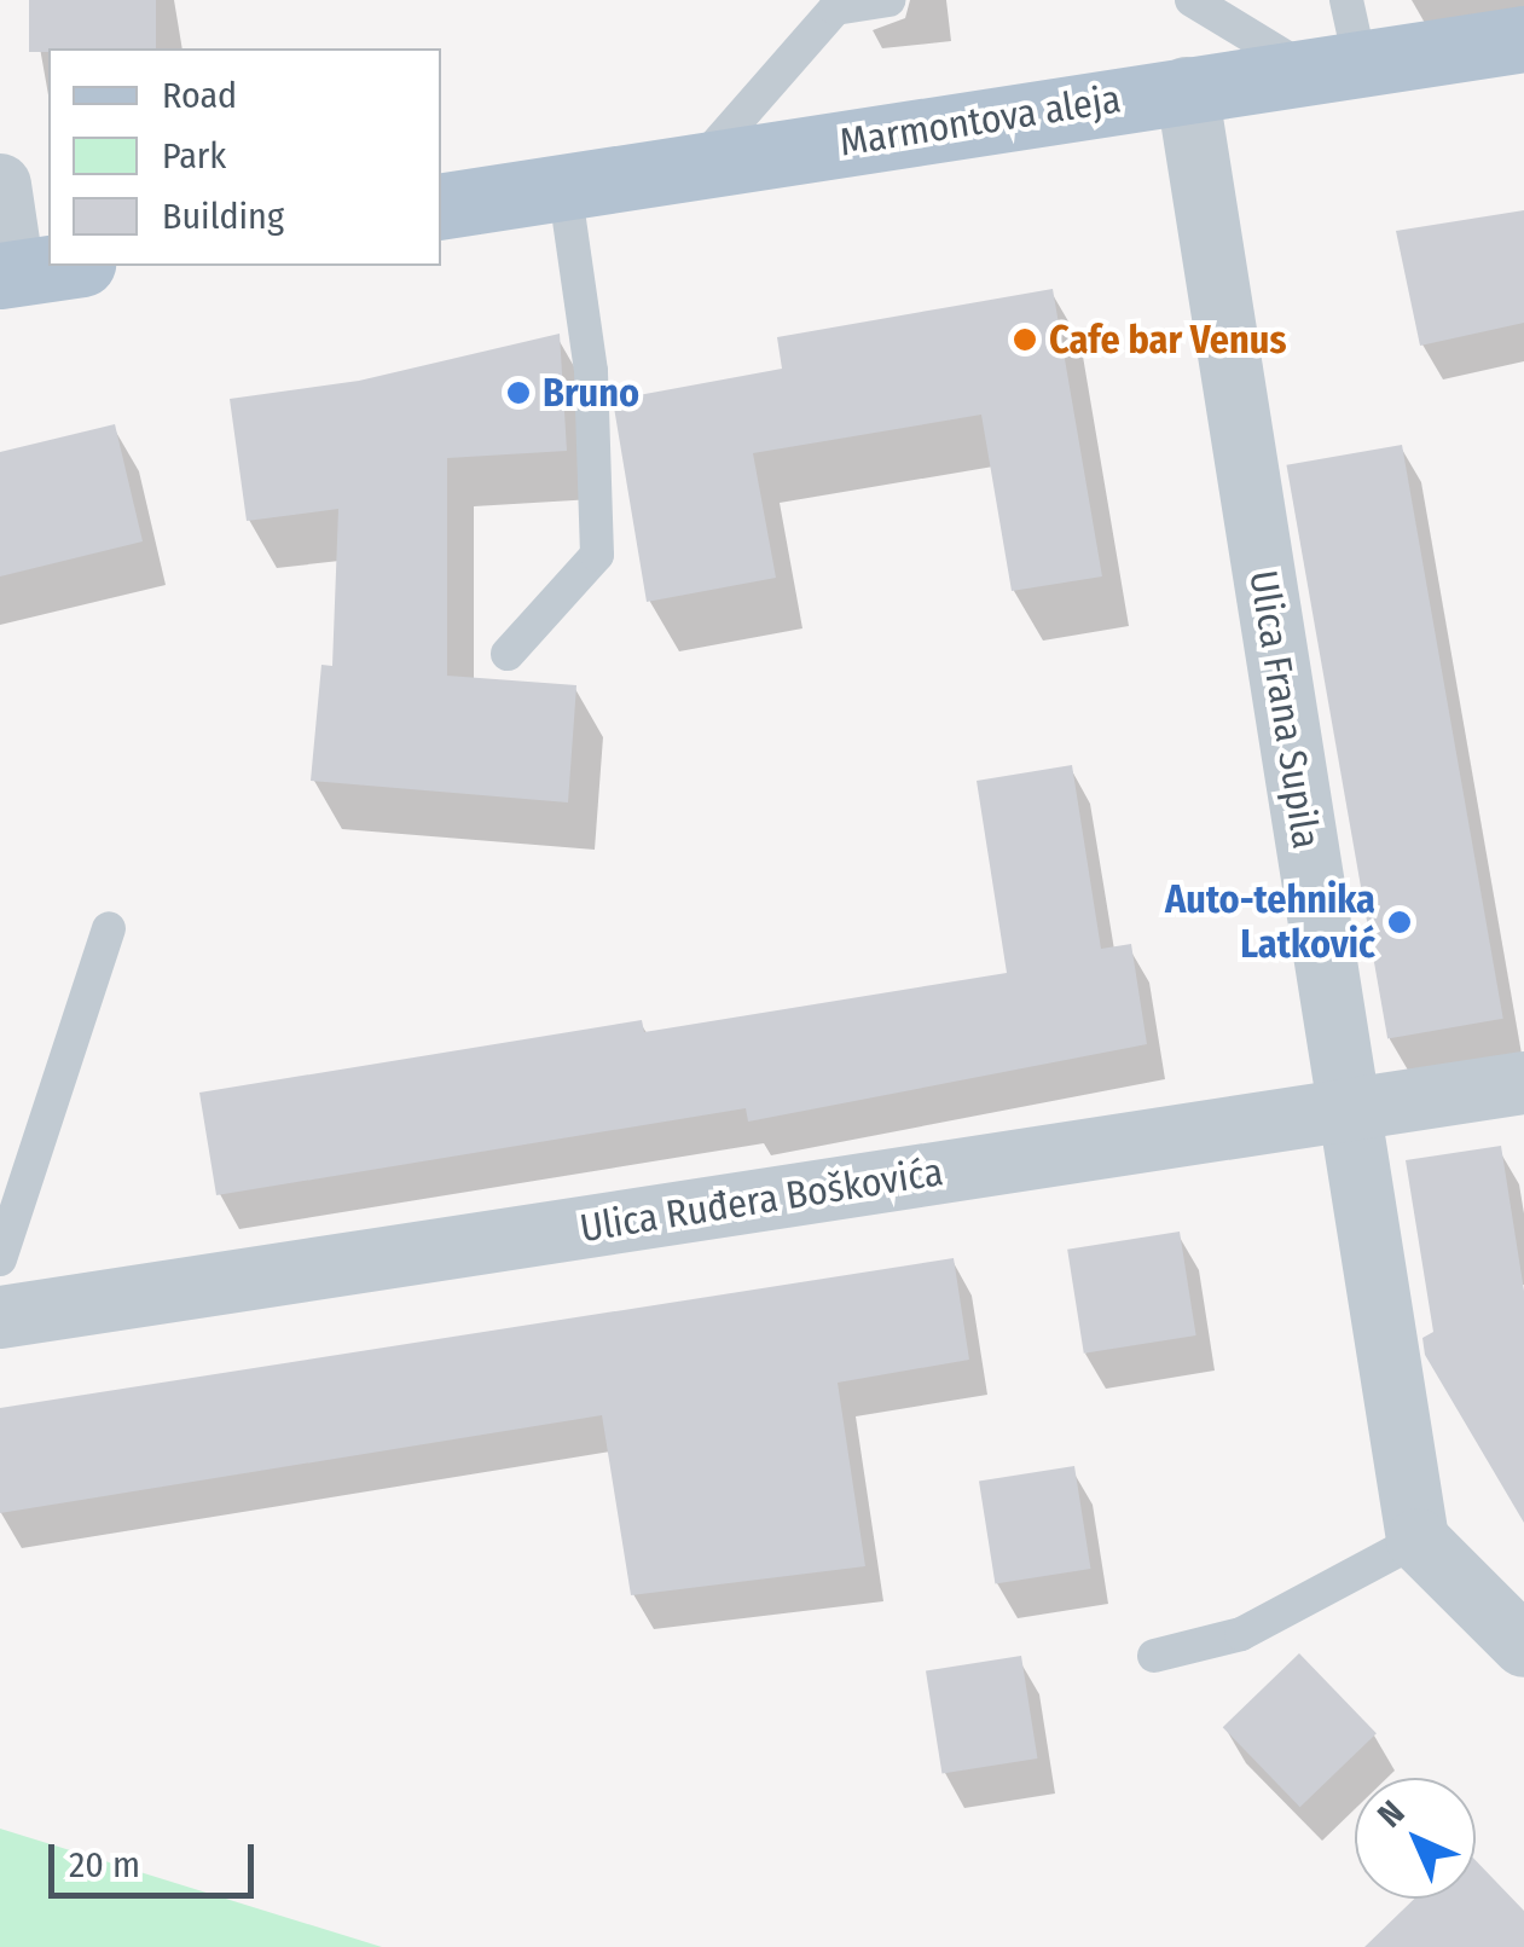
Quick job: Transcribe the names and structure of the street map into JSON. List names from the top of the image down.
{
  "streets": {
    "main road": ["Marmontova aleja"],
    "street": ["Ulica Frana Supila", "Ulica Ruđera Boškovića"]
  },
  "crossings": [
    ["Marmontova aleja", "Ulica Frana Supila"],
    ["Ulica Frana Supila", "Ulica Ruđera Boškovića"]
  ],
  "places": ["Cafe bar Venus", "Bruno", "Auto-tehnika Latković"],
  "legend": ["Road", "Park", "Building"],
  "scale_bar": "20 m",
  "north": "top left"
}
